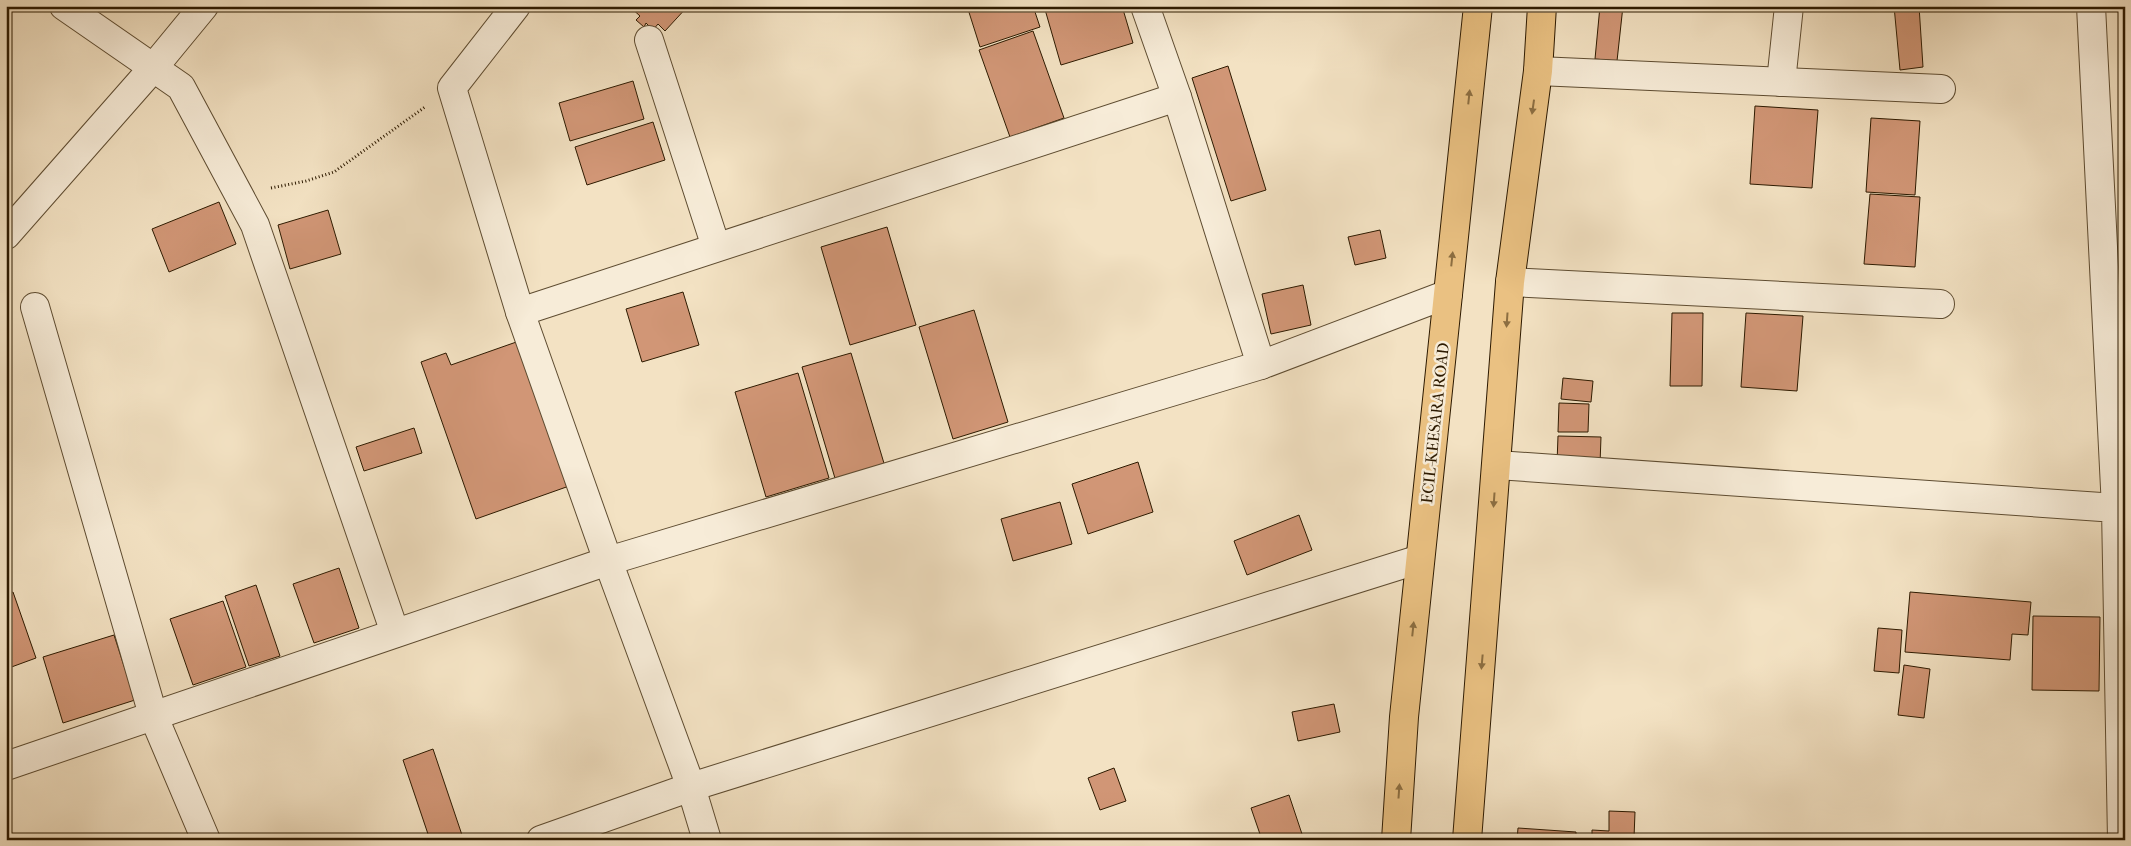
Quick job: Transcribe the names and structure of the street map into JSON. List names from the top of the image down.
{
  "streets": {
    "main road": ["ECIL-KEESARA ROAD"]
  }
}
